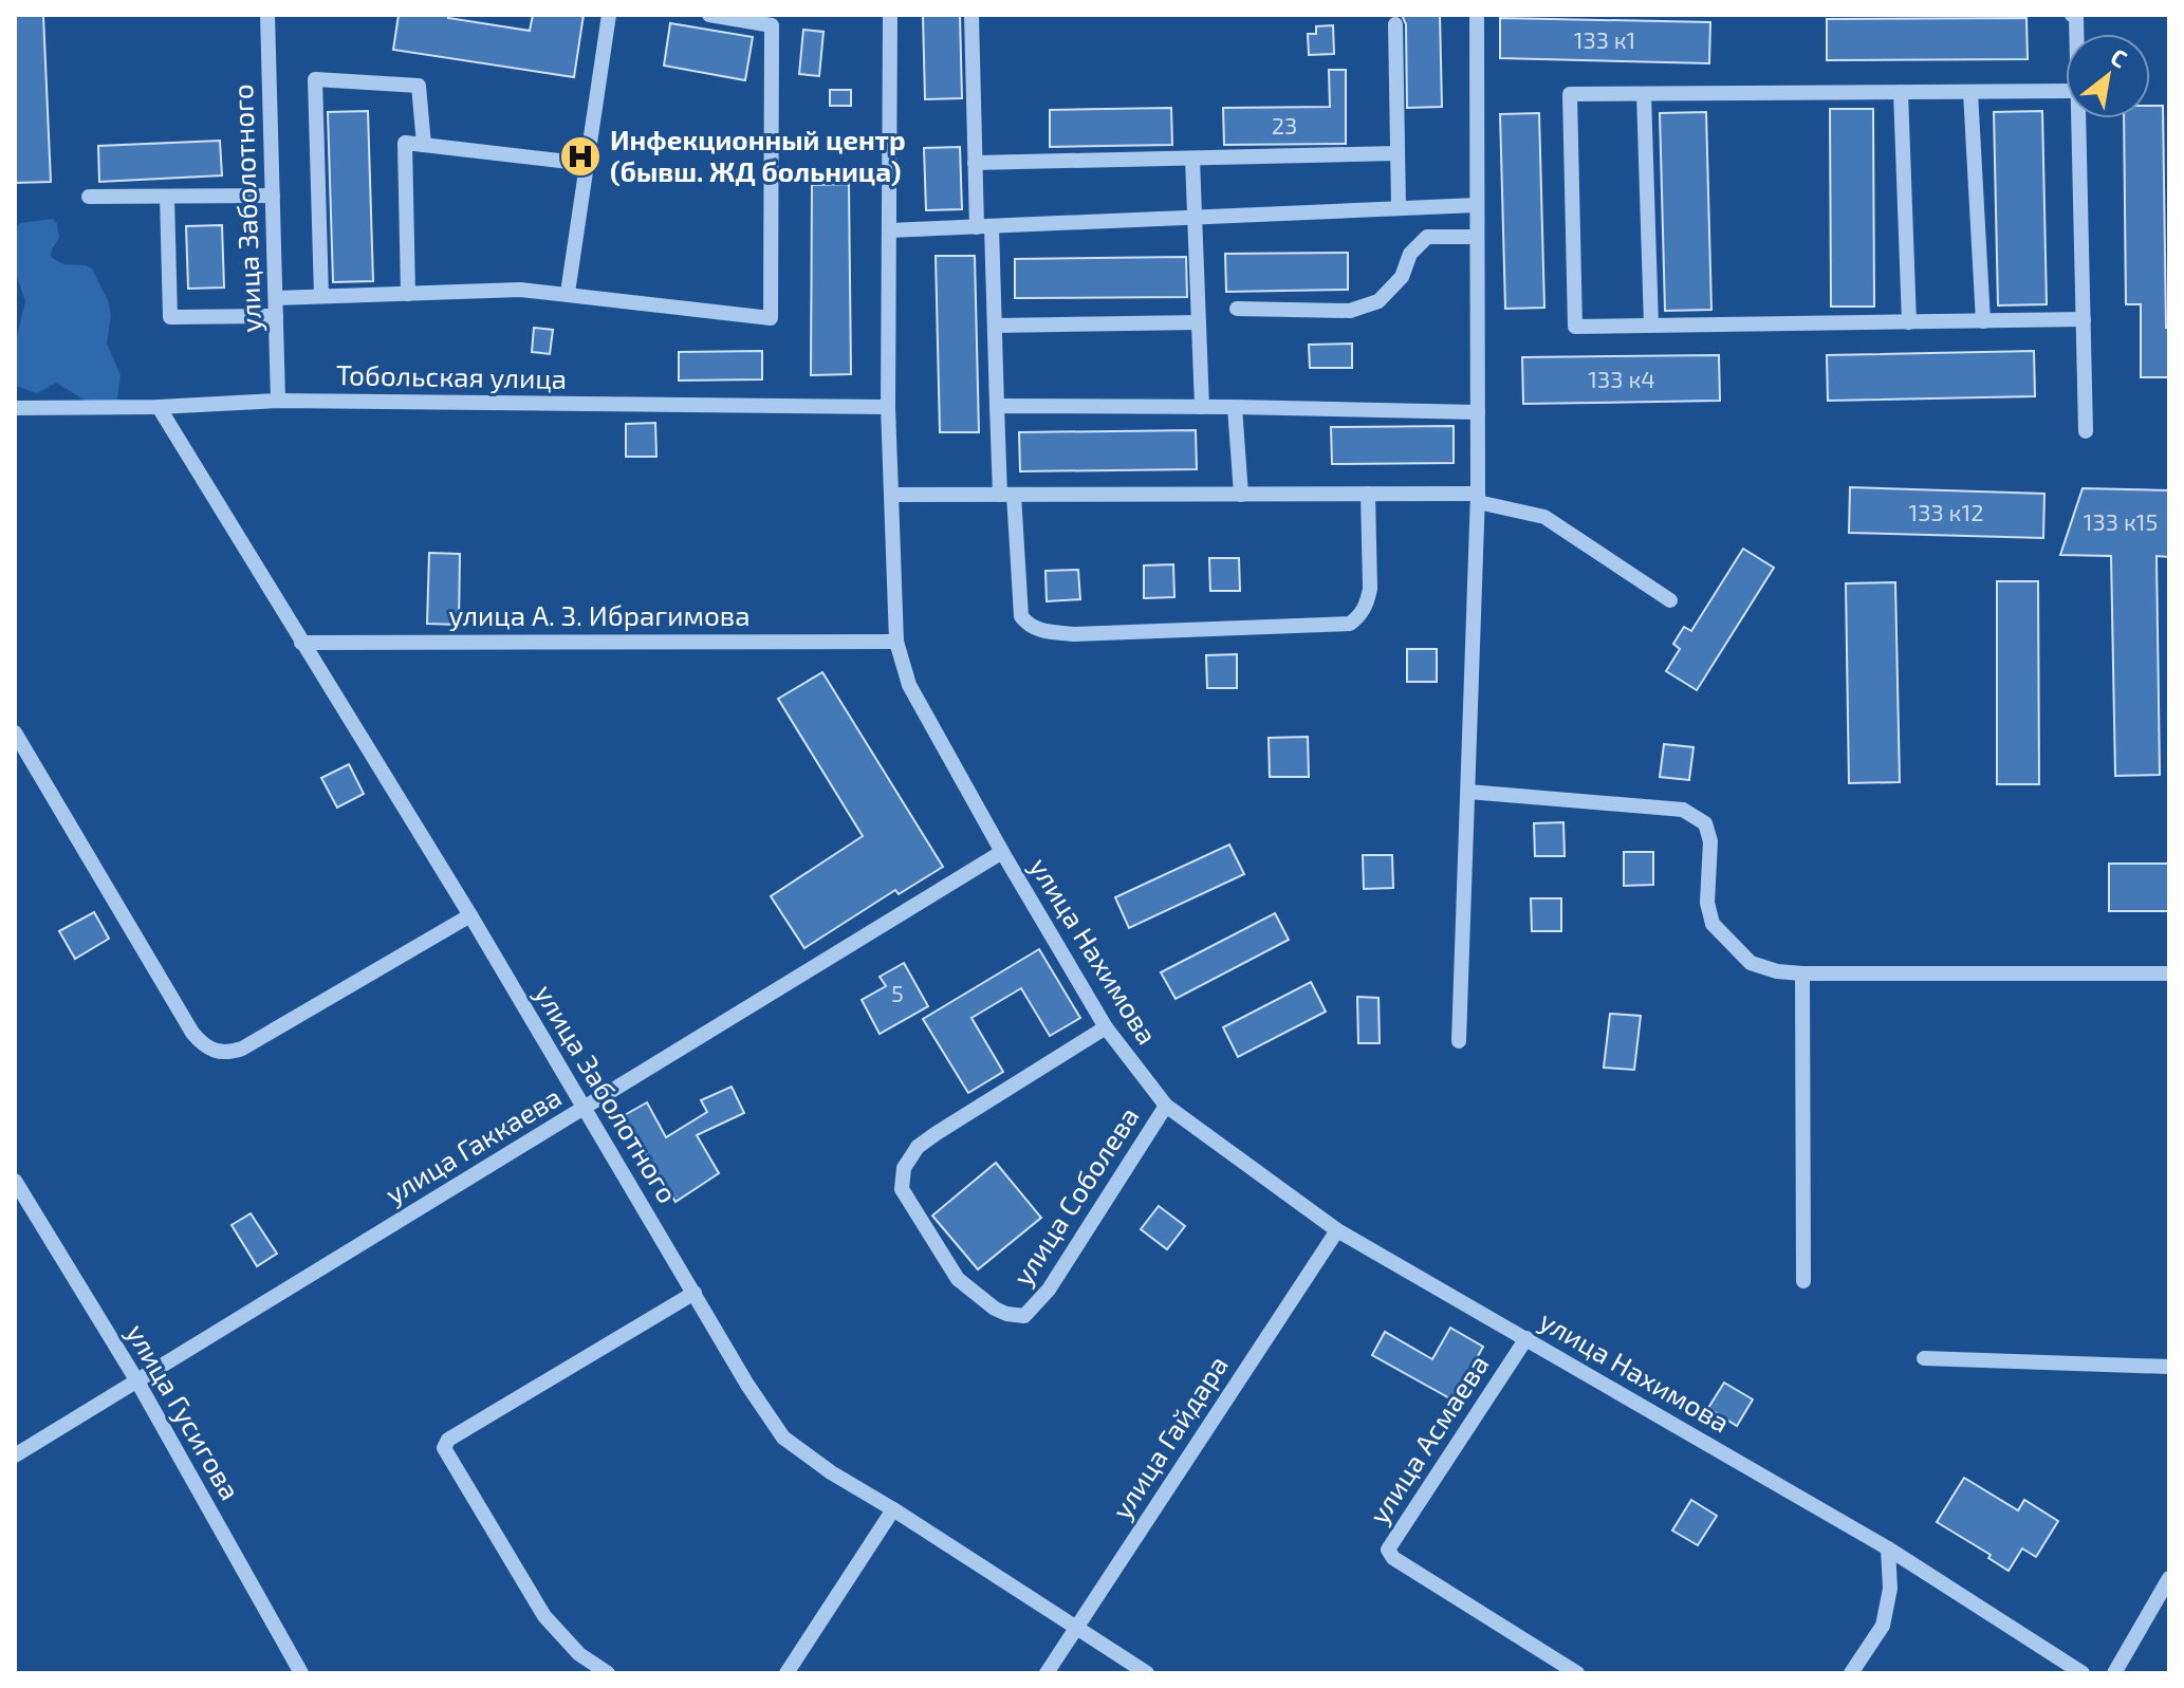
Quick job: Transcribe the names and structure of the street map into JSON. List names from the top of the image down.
{
  "streets": {
    "street": [
      "улица Заболотного",
      "Тобольская улица",
      "улица А. З. Ибрагимова",
      "улица Нахимова",
      "улица Гаккаева",
      "улица Соболева",
      "улица Гусигова",
      "улица Гайдара",
      "улица Асмаева"
    ]
  },
  "crossings": [
    ["улица Заболотного", "Тобольская улица"],
    ["улица Заболотного", "улица А. З. Ибрагимова"],
    ["улица Заболотного", "улица Гаккаева"],
    ["улица Заболотного", "улица Гайдара"],
    ["Тобольская улица", "улица Нахимова"],
    ["улица А. З. Ибрагимова", "улица Нахимова"],
    ["улица Нахимова", "улица Гаккаева"],
    ["улица Нахимова", "улица Соболева"],
    ["улица Нахимова", "улица Гайдара"],
    ["улица Нахимова", "улица Асмаева"],
    ["улица Гаккаева", "улица Гусигова"]
  ],
  "places": {
    "hospital": ["Инфекционный центр (бывш. ЖД больница)"]
  },
  "house_numbers": [
    "133 к1",
    "23",
    "133 к4",
    "133 к12",
    "133 к15",
    "5"
  ],
  "north": "top right"
}
